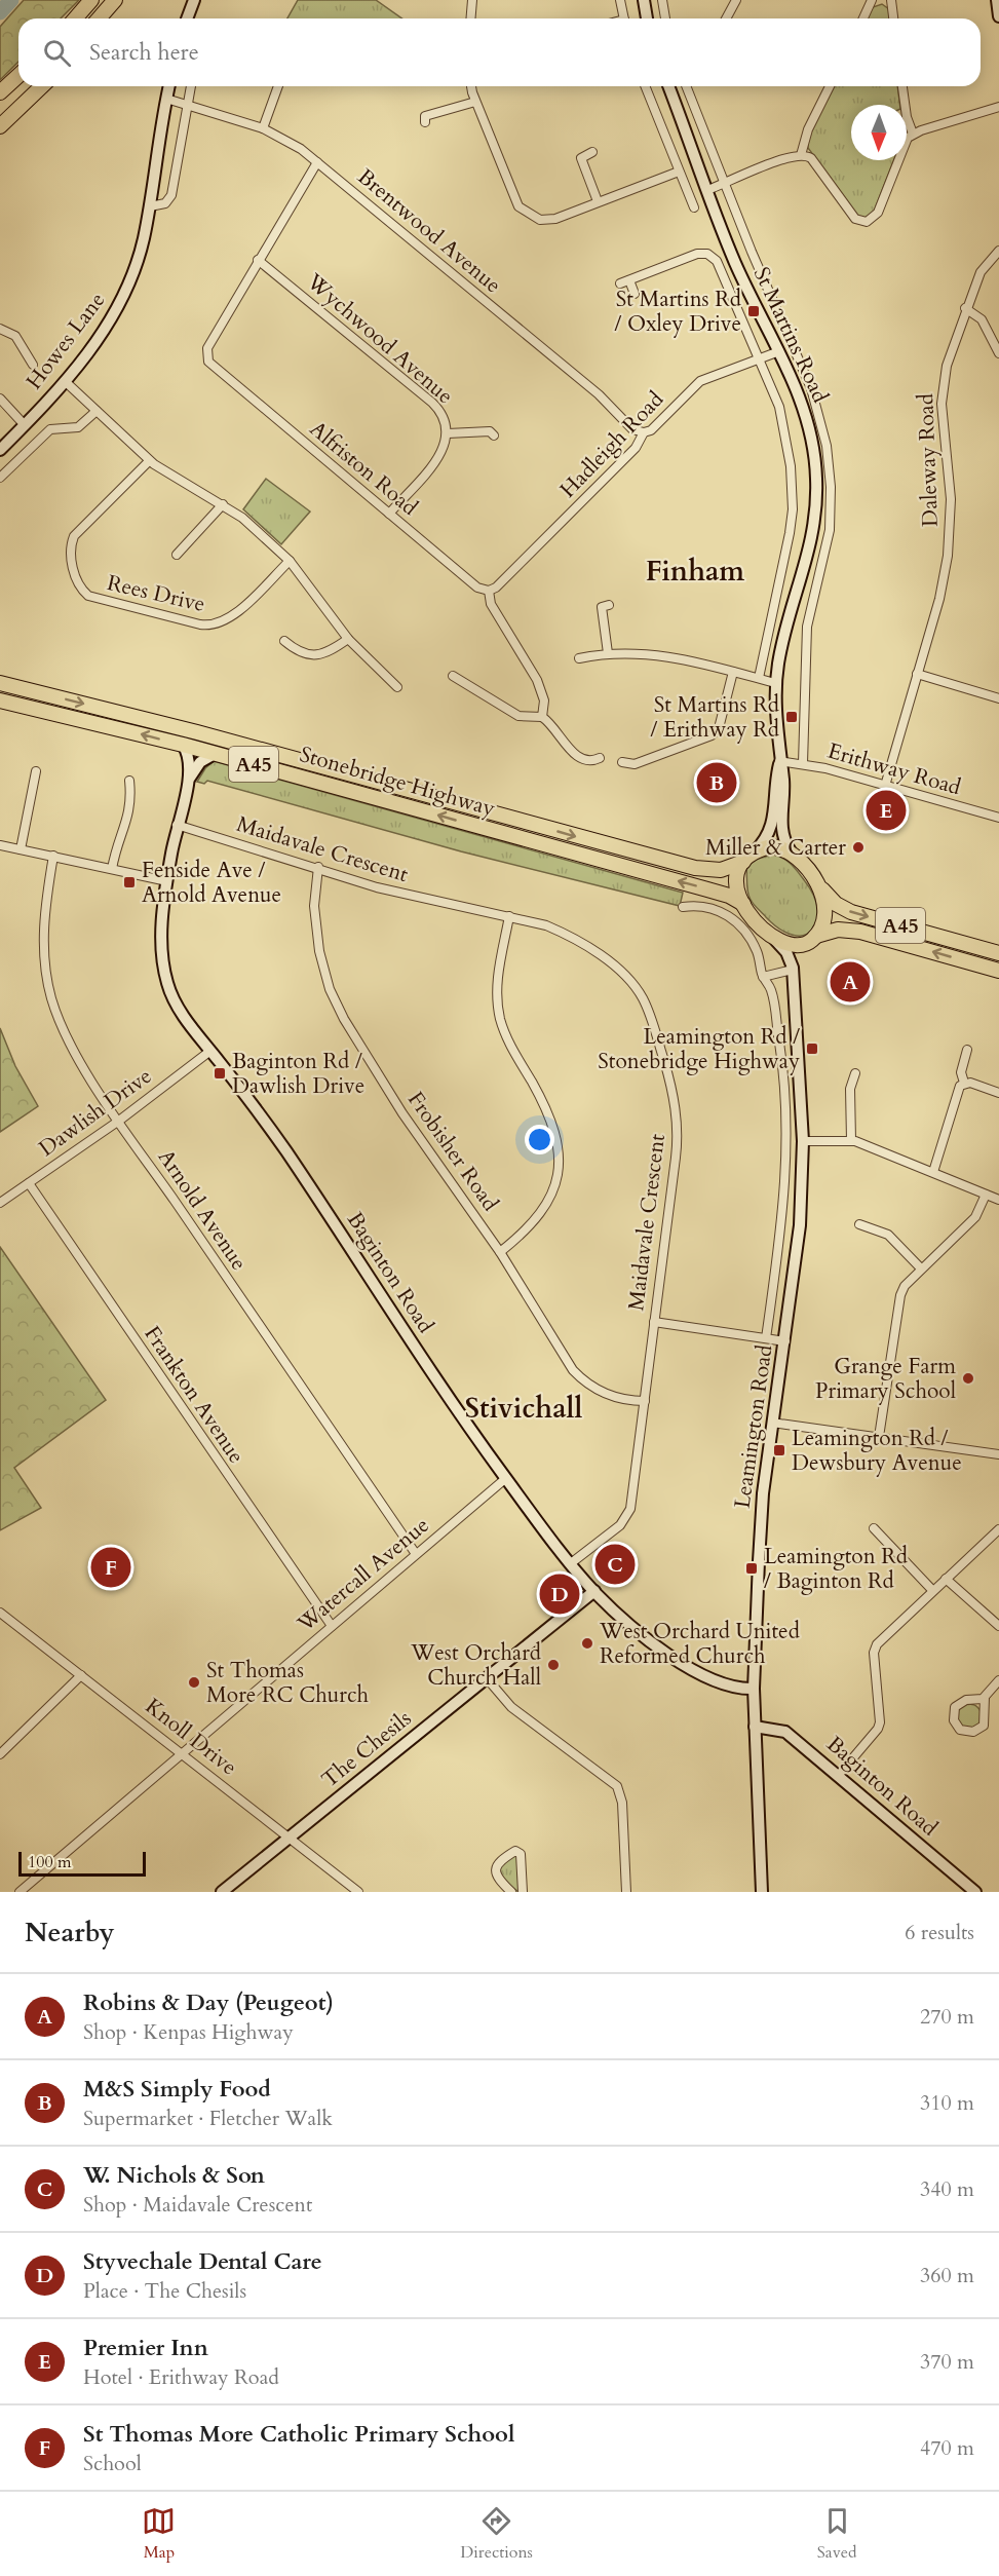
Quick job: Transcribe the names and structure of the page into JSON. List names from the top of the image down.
{
  "streets": {
    "highway": ["A45", "Stonebridge Highway"],
    "main road": [
      "St Martins Road",
      "Howes Lane",
      "Baginton Road",
      "Leamington Road",
      "The Chesils"
    ],
    "street": [
      "Brentwood Avenue",
      "Wychwood Avenue",
      "Hadleigh Road",
      "Daleway Road",
      "Alfriston Road",
      "Rees Drive",
      "Erithway Road",
      "Maidavale Crescent",
      "Dawlish Drive",
      "Frobisher Road",
      "Arnold Avenue",
      "Frankton Avenue",
      "Watercall Avenue",
      "Knoll Drive"
    ]
  },
  "crossings": [
    ["Brentwood Avenue", "Howes Lane"],
    ["Brentwood Avenue", "Hadleigh Road"],
    ["Brentwood Avenue", "Alfriston Road"],
    ["St Martins Road", "Hadleigh Road"],
    ["St Martins Road", "A45"],
    ["St Martins Road", "Erithway Road"],
    ["St Martins Road", "Stonebridge Highway"],
    ["St Martins Road", "Leamington Road"],
    ["Wychwood Avenue", "Alfriston Road"],
    ["Hadleigh Road", "Alfriston Road"],
    ["Daleway Road", "Erithway Road"],
    ["A45", "Stonebridge Highway"],
    ["A45", "Leamington Road"],
    ["Stonebridge Highway", "Baginton Road"],
    ["Stonebridge Highway", "Leamington Road"],
    ["Maidavale Crescent", "Frobisher Road"],
    ["Maidavale Crescent", "Baginton Road"],
    ["Dawlish Drive", "Arnold Avenue"],
    ["Dawlish Drive", "Baginton Road"],
    ["Dawlish Drive", "Frankton Avenue"],
    ["Arnold Avenue", "Watercall Avenue"],
    ["Baginton Road", "Leamington Road"],
    ["Baginton Road", "Watercall Avenue"],
    ["Baginton Road", "The Chesils"],
    ["Frankton Avenue", "Watercall Avenue"],
    ["Watercall Avenue", "Knoll Drive"],
    ["Knoll Drive", "The Chesils"]
  ],
  "districts": ["Finham", "Stivichall"],
  "places": {
    "transit": [
      "St Martins Rd / Oxley Drive",
      "St Martins Rd / Erithway Rd",
      "Fenside Ave / Arnold Avenue",
      "Leamington Rd / Stonebridge Highway",
      "Baginton Rd / Dawlish Drive",
      "Leamington Rd / Dewsbury Avenue",
      "Leamington Rd / Baginton Rd"
    ],
    "other": [
      "Miller & Carter",
      "Grange Farm Primary School",
      "West Orchard United Reformed Church",
      "West Orchard Church Hall",
      "St Thomas More RC Church"
    ]
  },
  "scale_bar": "100 m",
  "north": "bottom",
  "page": {
    "search": "Search here",
    "pins": [
      "B",
      "E",
      "A",
      "C",
      "F",
      "D"
    ],
    "scale": "100 m",
    "heading": ["Nearby", "6 results"],
    "list": [
      {
        "mark": "A",
        "name": "Robins & Day (Peugeot)",
        "note": "Shop · Kenpas Highway",
        "value": "270 m"
      },
      {
        "mark": "B",
        "name": "M&S Simply Food",
        "note": "Supermarket · Fletcher Walk",
        "value": "310 m"
      },
      {
        "mark": "C",
        "name": "W. Nichols & Son",
        "note": "Shop · Maidavale Crescent",
        "value": "340 m"
      },
      {
        "mark": "D",
        "name": "Styvechale Dental Care",
        "note": "Place · The Chesils",
        "value": "360 m"
      },
      {
        "mark": "E",
        "name": "Premier Inn",
        "note": "Hotel · Erithway Road",
        "value": "370 m"
      },
      {
        "mark": "F",
        "name": "St Thomas More Catholic Primary School",
        "note": "School",
        "value": "470 m"
      }
    ],
    "nav": ["Map", "Directions", "Saved"]
  }
}
